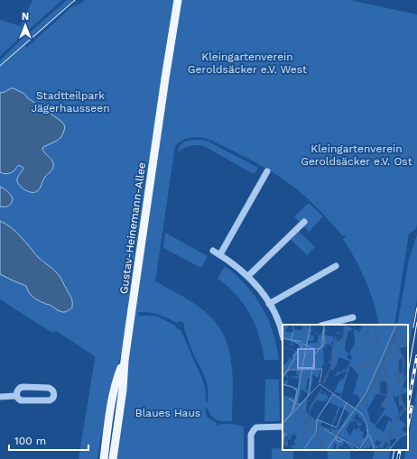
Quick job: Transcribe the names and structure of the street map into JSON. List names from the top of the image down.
{
  "streets": {
    "main road": ["Gustav-Heinemann-Allee"]
  },
  "parks": [
    "Kleingartenverein Geroldsäcker e.V. West",
    "Stadtteilpark Jägerhausseen",
    "Kleingartenverein Geroldsäcker e.V. Ost",
    "Blaues Haus"
  ],
  "scale_bar": "100 m",
  "north": "top"
}
